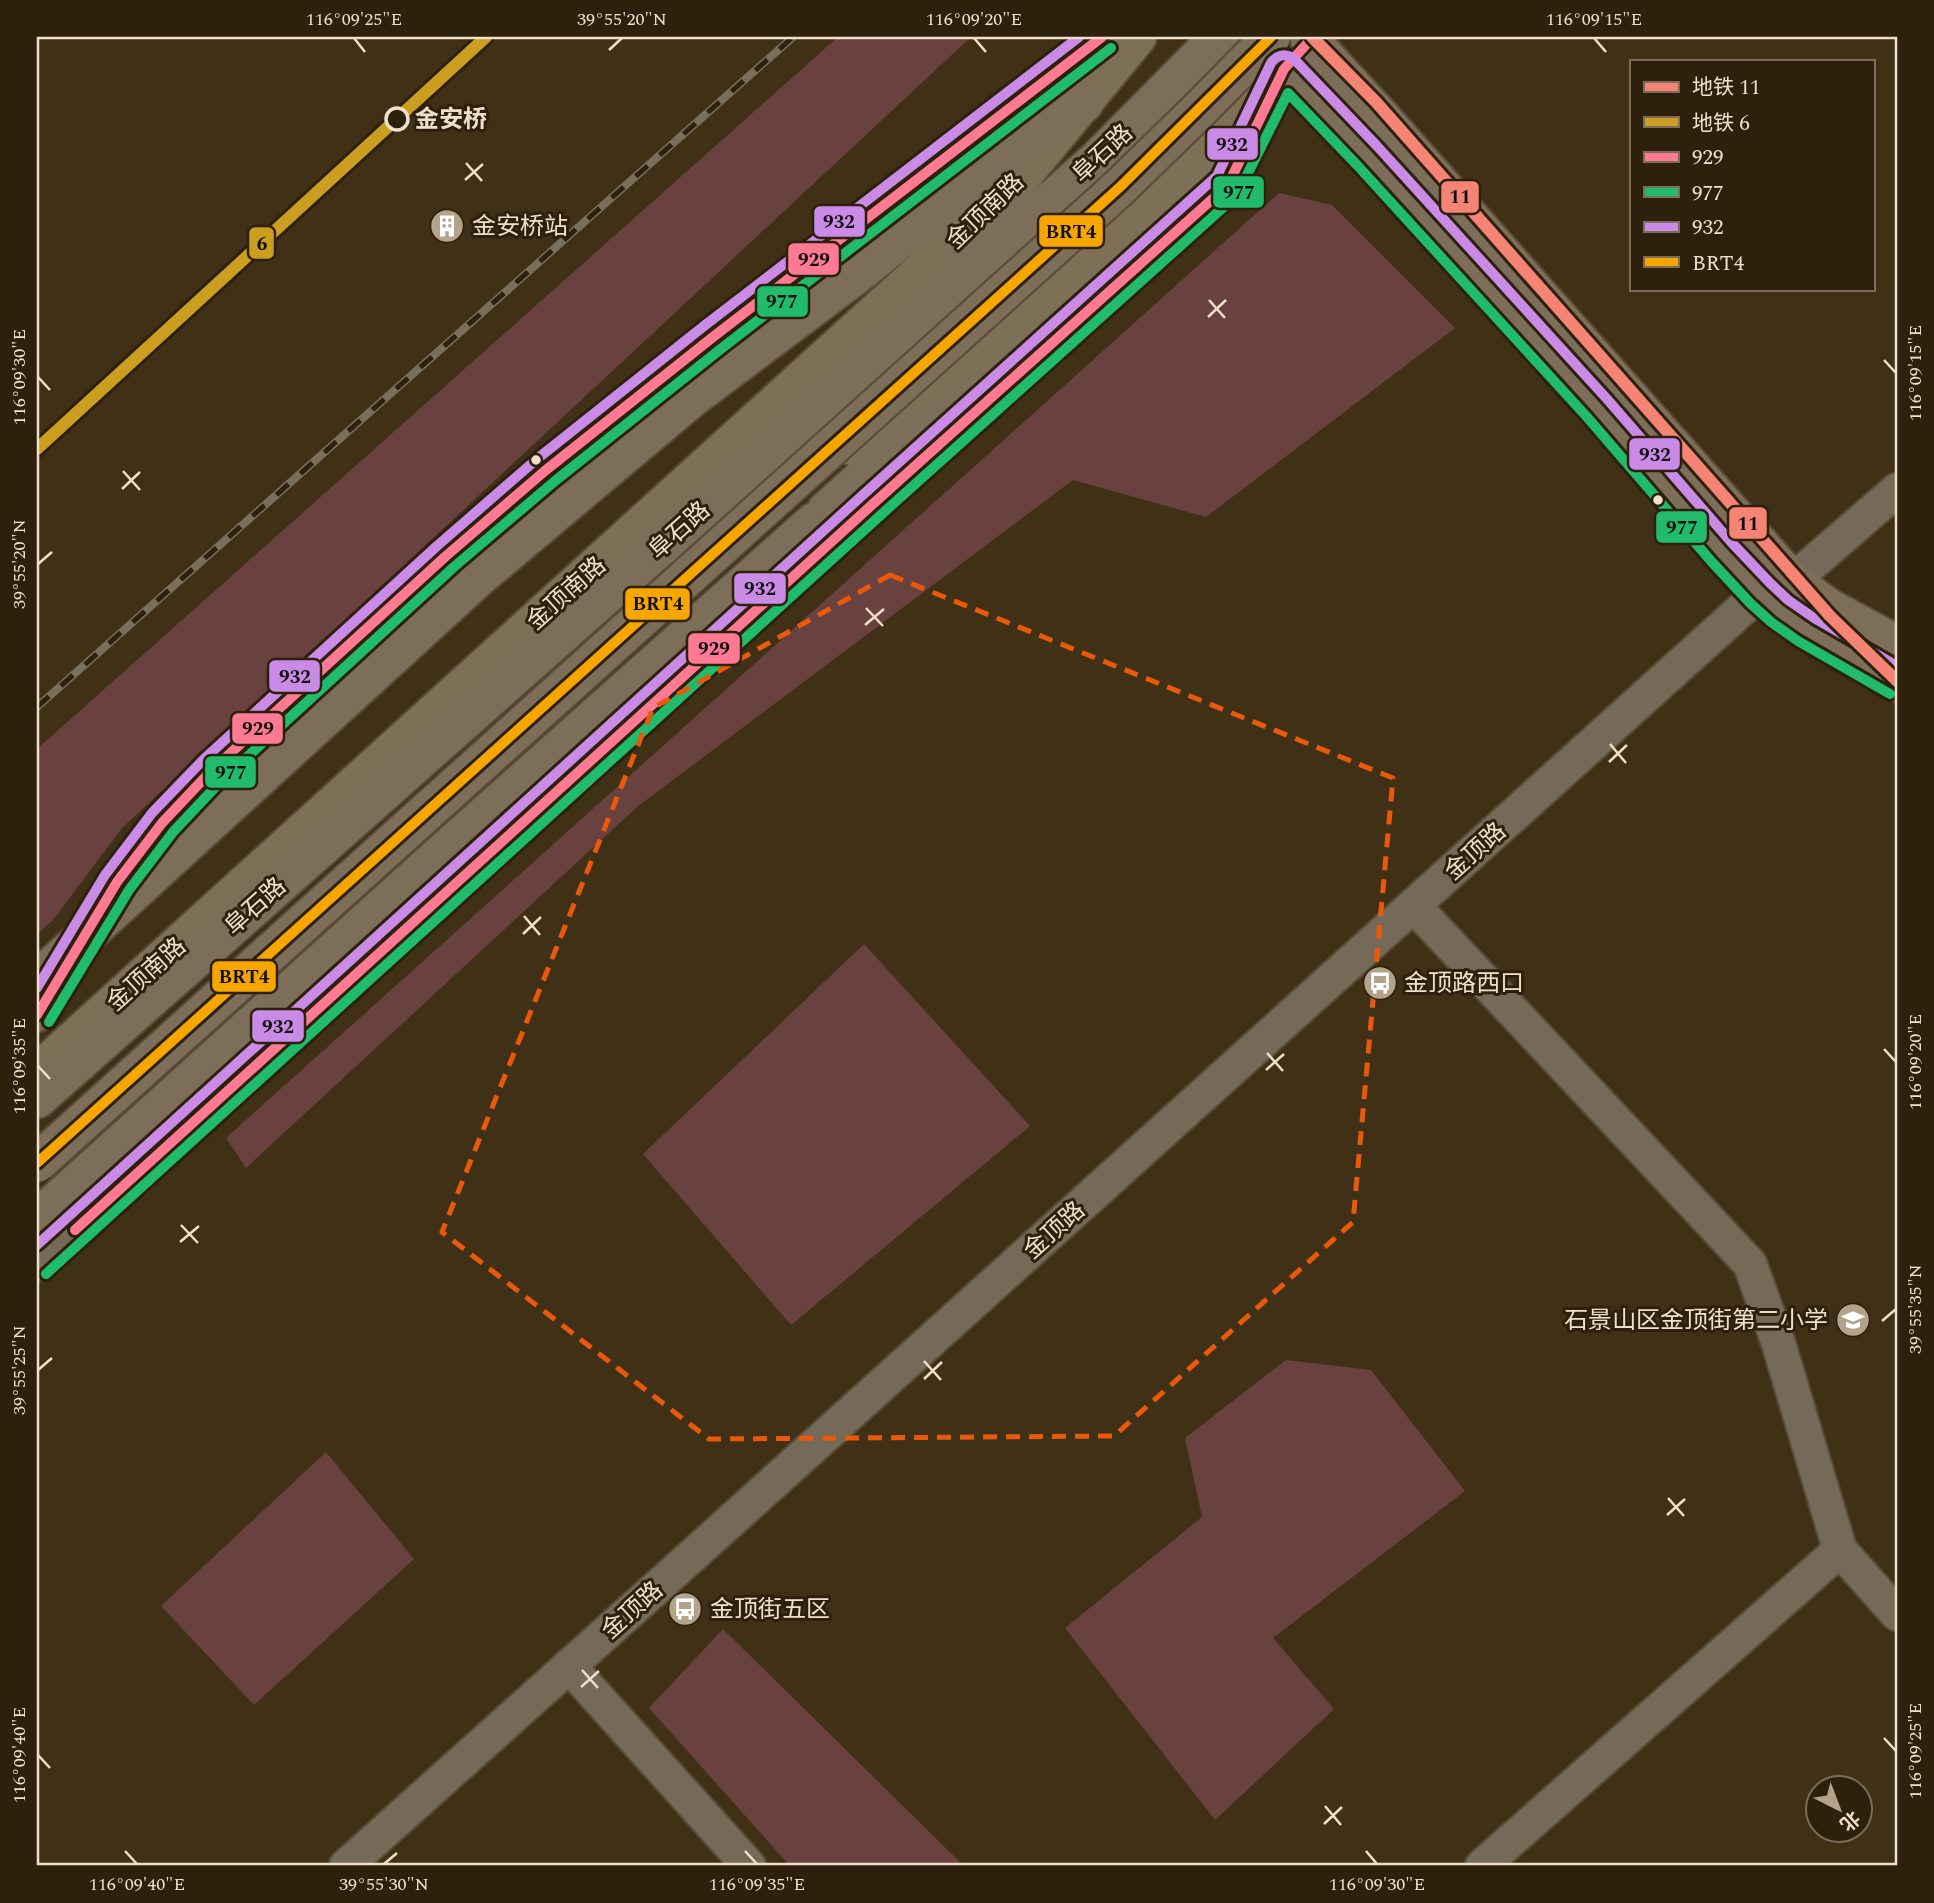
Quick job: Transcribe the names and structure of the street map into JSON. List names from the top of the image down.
{
  "streets": {
    "highway": ["阜石路"],
    "main road": ["金顶南路"],
    "street": ["金顶路"]
  },
  "places": {
    "other": ["金安桥"],
    "building": ["金安桥站"],
    "bus stop": ["金顶路西口", "金顶街五区"],
    "school or university": ["石景山区金顶街第二小学"]
  },
  "lines": [
    "metro line 11",
    "metro line 6",
    "transit line 929",
    "transit line 932",
    "transit line BRT4",
    "transit line 977"
  ],
  "legend": [
    "地铁 11",
    "地铁 6",
    "929",
    "977",
    "932",
    "BRT4"
  ],
  "north": "bottom right",
  "coordinates": [
    "116°09'25\"E",
    "39°55'20\"N",
    "116°09'20\"E",
    "116°09'15\"E",
    "116°09'30\"E",
    "116°09'35\"E",
    "39°55'35\"N",
    "39°55'25\"N",
    "116°09'40\"E",
    "39°55'30\"N"
  ]
}
